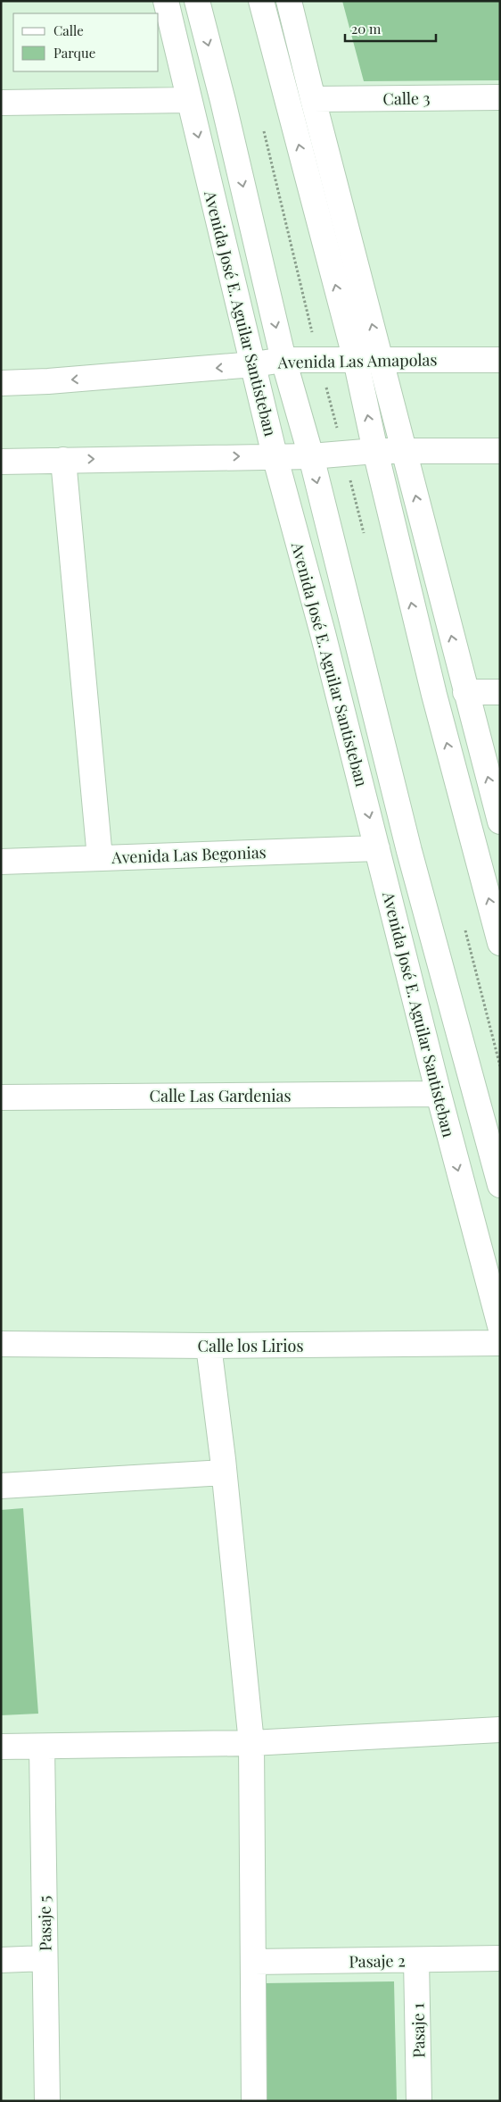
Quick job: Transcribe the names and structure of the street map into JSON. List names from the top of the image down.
{
  "streets": {
    "street": [
      "Calle 3",
      "Avenida José E. Aguilar Santisteban",
      "Avenida Las Amapolas",
      "Avenida Las Begonias",
      "Calle Las Gardenias",
      "Calle los Lirios",
      "Pasaje 5",
      "Pasaje 2",
      "Pasaje 1"
    ]
  },
  "crossings": [
    ["Avenida José E. Aguilar Santisteban", "Avenida Las Amapolas"],
    ["Avenida José E. Aguilar Santisteban", "Avenida Las Begonias"],
    ["Avenida José E. Aguilar Santisteban", "Calle Las Gardenias"],
    ["Pasaje 2", "Pasaje 1"]
  ],
  "legend": ["Calle", "Parque"],
  "scale_bar": "20 m"
}
